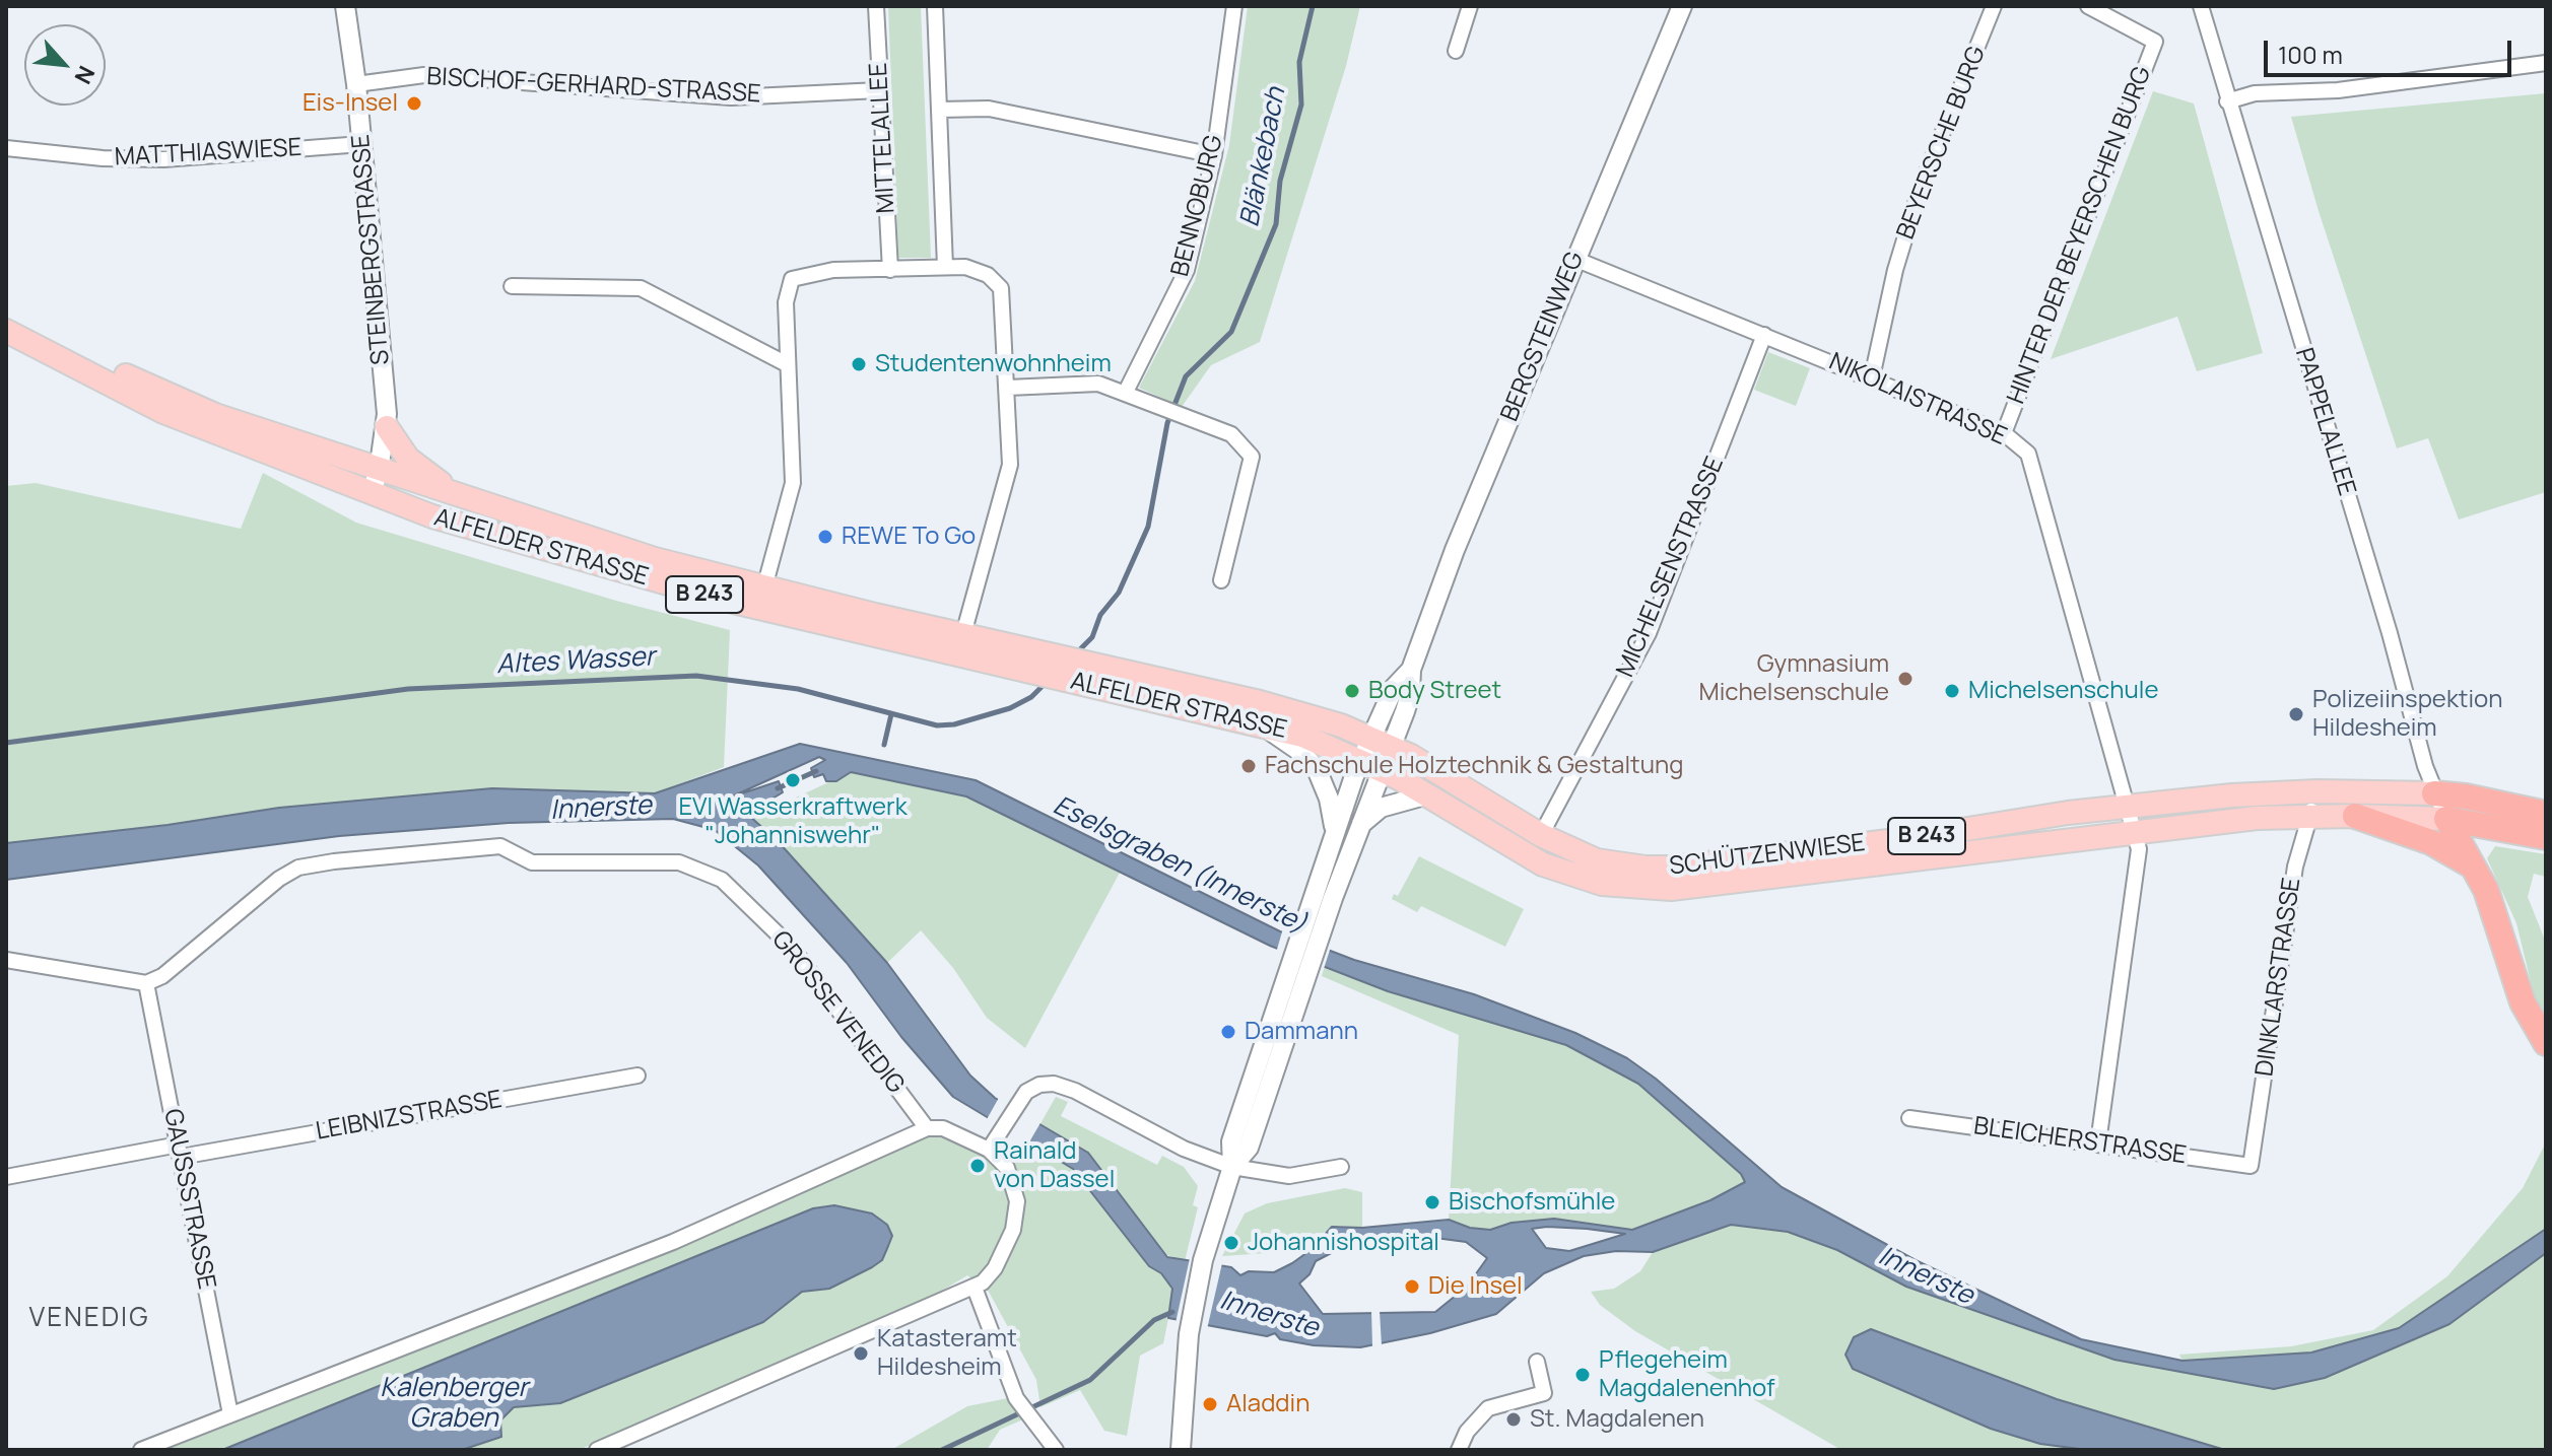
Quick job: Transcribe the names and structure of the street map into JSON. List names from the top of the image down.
{
  "streets": {
    "highway": ["B 243"],
    "main road": ["ALFELDER STRASSE", "SCHÜTZENWIESE"],
    "street": [
      "BISCHOF-GERHARD-STRASSE",
      "MITTELALLEE",
      "BEYERSCHE BURG",
      "MATTHIASWIESE",
      "BENNOBURG",
      "HINTER DER BEYERSCHEN BURG",
      "STEINBERGSTRASSE",
      "BERGSTEINWEG",
      "NIKOLAISTRASSE",
      "PAPPELALLEE",
      "MICHELSENSTRASSE",
      "DINKLARSTRASSE",
      "GROSSE VENEDIG",
      "LEIBNIZSTRASSE",
      "BLEICHERSTRASSE",
      "GAUSSSTRASSE"
    ]
  },
  "crossings": [
    ["BISCHOF-GERHARD-STRASSE", "MITTELALLEE"],
    ["BISCHOF-GERHARD-STRASSE", "STEINBERGSTRASSE"],
    ["BEYERSCHE BURG", "NIKOLAISTRASSE"],
    ["MATTHIASWIESE", "STEINBERGSTRASSE"],
    ["HINTER DER BEYERSCHEN BURG", "NIKOLAISTRASSE"],
    ["STEINBERGSTRASSE", "ALFELDER STRASSE"],
    ["STEINBERGSTRASSE", "B 243"],
    ["BERGSTEINWEG", "NIKOLAISTRASSE"],
    ["BERGSTEINWEG", "ALFELDER STRASSE"],
    ["BERGSTEINWEG", "SCHÜTZENWIESE"],
    ["NIKOLAISTRASSE", "MICHELSENSTRASSE"],
    ["NIKOLAISTRASSE", "SCHÜTZENWIESE"],
    ["NIKOLAISTRASSE", "BLEICHERSTRASSE"],
    ["PAPPELALLEE", "B 243"],
    ["PAPPELALLEE", "SCHÜTZENWIESE"],
    ["ALFELDER STRASSE", "B 243"],
    ["ALFELDER STRASSE", "SCHÜTZENWIESE"],
    ["MICHELSENSTRASSE", "SCHÜTZENWIESE"],
    ["B 243", "SCHÜTZENWIESE"],
    ["SCHÜTZENWIESE", "DINKLARSTRASSE"],
    ["DINKLARSTRASSE", "BLEICHERSTRASSE"],
    ["GROSSE VENEDIG", "GAUSSSTRASSE"],
    ["LEIBNIZSTRASSE", "GAUSSSTRASSE"]
  ],
  "districts": ["VENEDIG"],
  "water": [
    "Blänkebach",
    "Altes Wasser",
    "Innerste",
    "Eselsgraben (Innerste)",
    "Kalenberger Graben"
  ],
  "places": [
    "Eis-Insel",
    "Studentenwohnheim",
    "REWE To Go",
    "Gymnasium Michelsenschule",
    "Body Street",
    "Michelsenschule",
    "Polizeiinspektion Hildesheim",
    "Fachschule Holztechnik & Gestaltung",
    "EVI Wasserkraftwerk \"Johanniswehr\"",
    "Dammann",
    "Rainald von Dassel",
    "Bischofsmühle",
    "Johannishospital",
    "Die Insel",
    "Katasteramt Hildesheim",
    "Pflegeheim Magdalenenhof",
    "Aladdin",
    "St. Magdalenen"
  ],
  "scale_bar": "100 m",
  "north": "bottom right"
}
